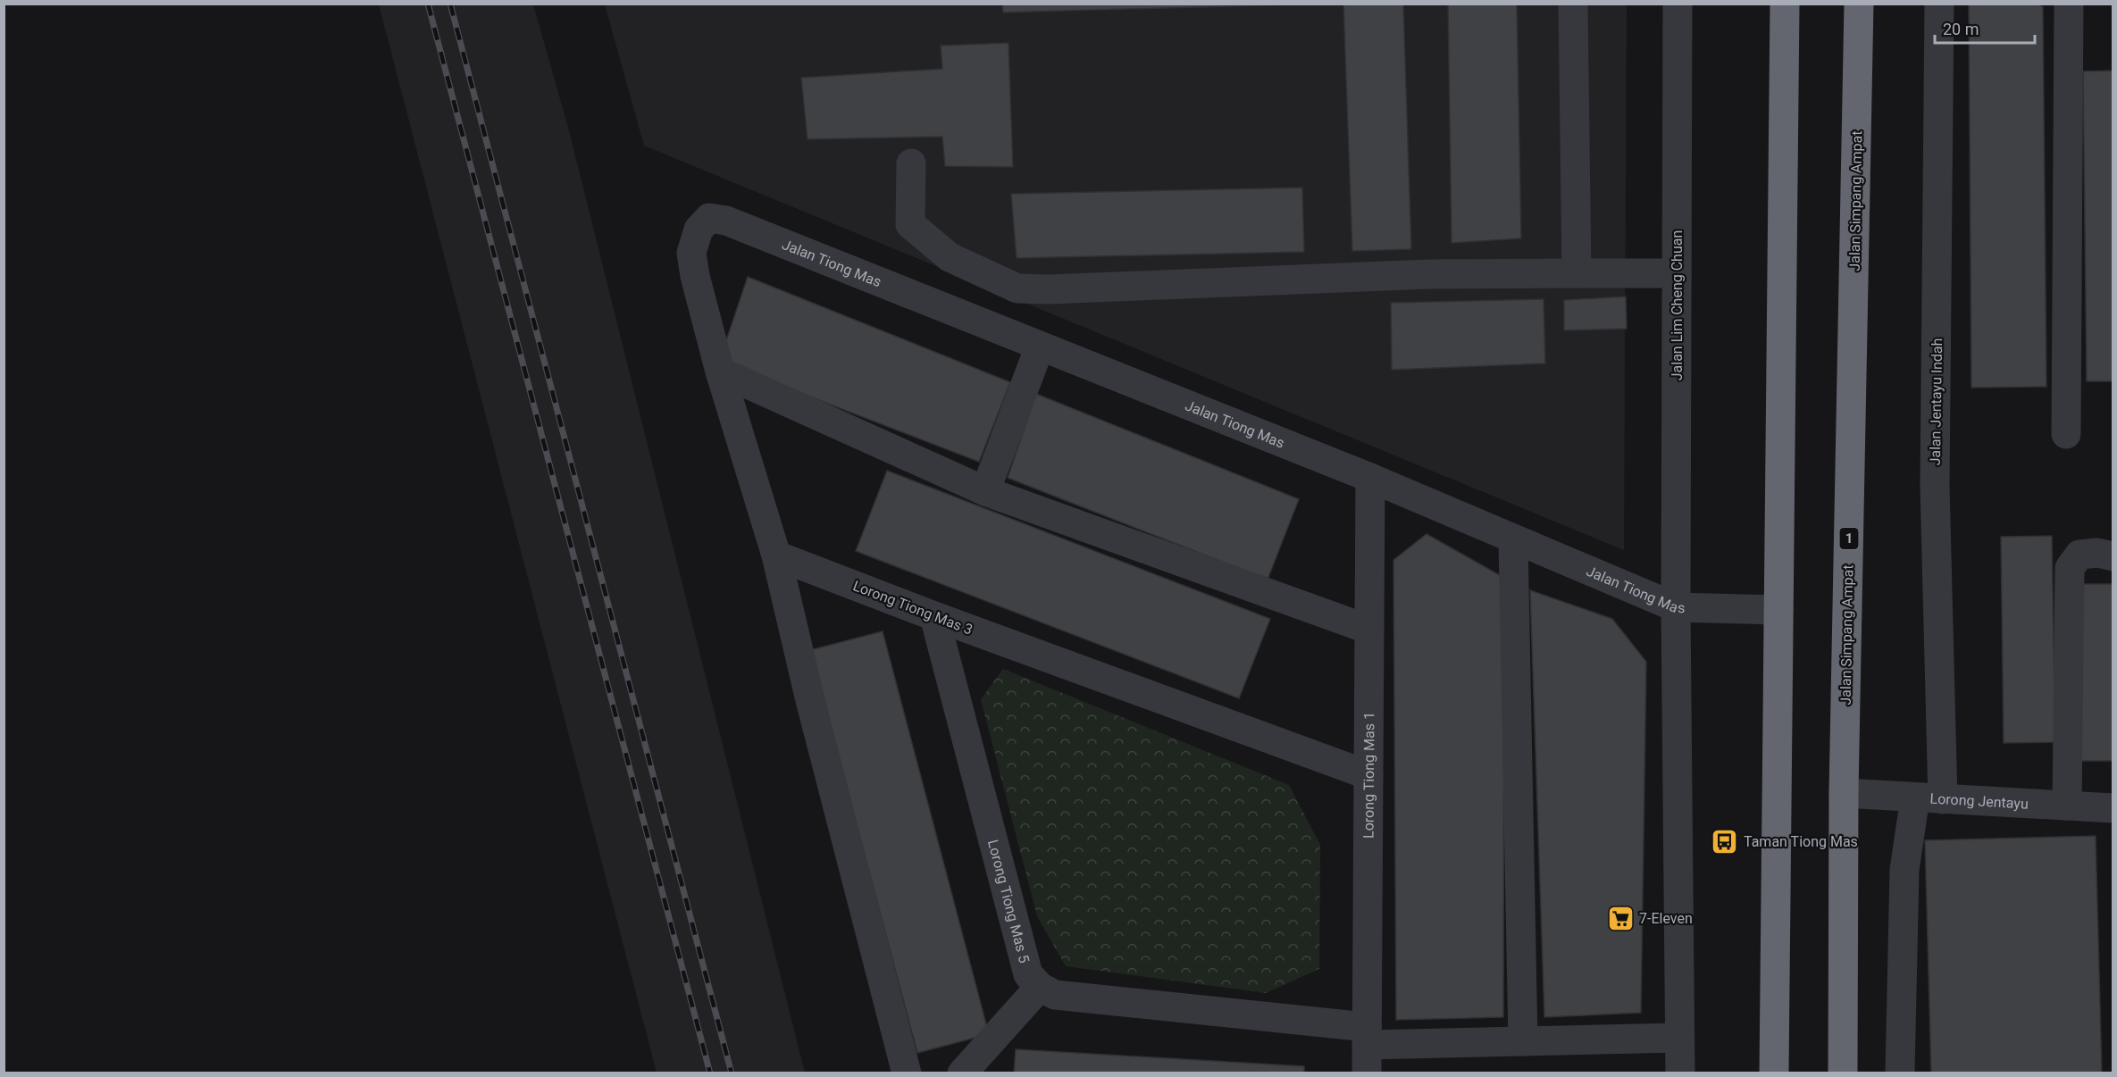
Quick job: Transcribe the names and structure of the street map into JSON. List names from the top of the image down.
{
  "streets": {
    "highway": ["Jalan Simpang Ampat", "1"],
    "street": [
      "Jalan Tiong Mas",
      "Jalan Lim Cheng Chuan",
      "Jalan Jentayu Indah",
      "Lorong Tiong Mas 3",
      "Lorong Tiong Mas 1",
      "Lorong Jentayu",
      "Lorong Tiong Mas 5"
    ]
  },
  "crossings": [
    ["Jalan Simpang Ampat", "Lorong Jentayu"],
    ["Jalan Tiong Mas", "Jalan Lim Cheng Chuan"],
    ["Jalan Tiong Mas", "Lorong Tiong Mas 1"],
    ["Jalan Jentayu Indah", "Lorong Jentayu"],
    ["Lorong Tiong Mas 3", "Lorong Tiong Mas 1"],
    ["Lorong Tiong Mas 3", "Lorong Tiong Mas 5"]
  ],
  "places": {
    "bus stop": ["Taman Tiong Mas"],
    "supermarket": ["7-Eleven"]
  },
  "scale_bar": "20 m"
}
